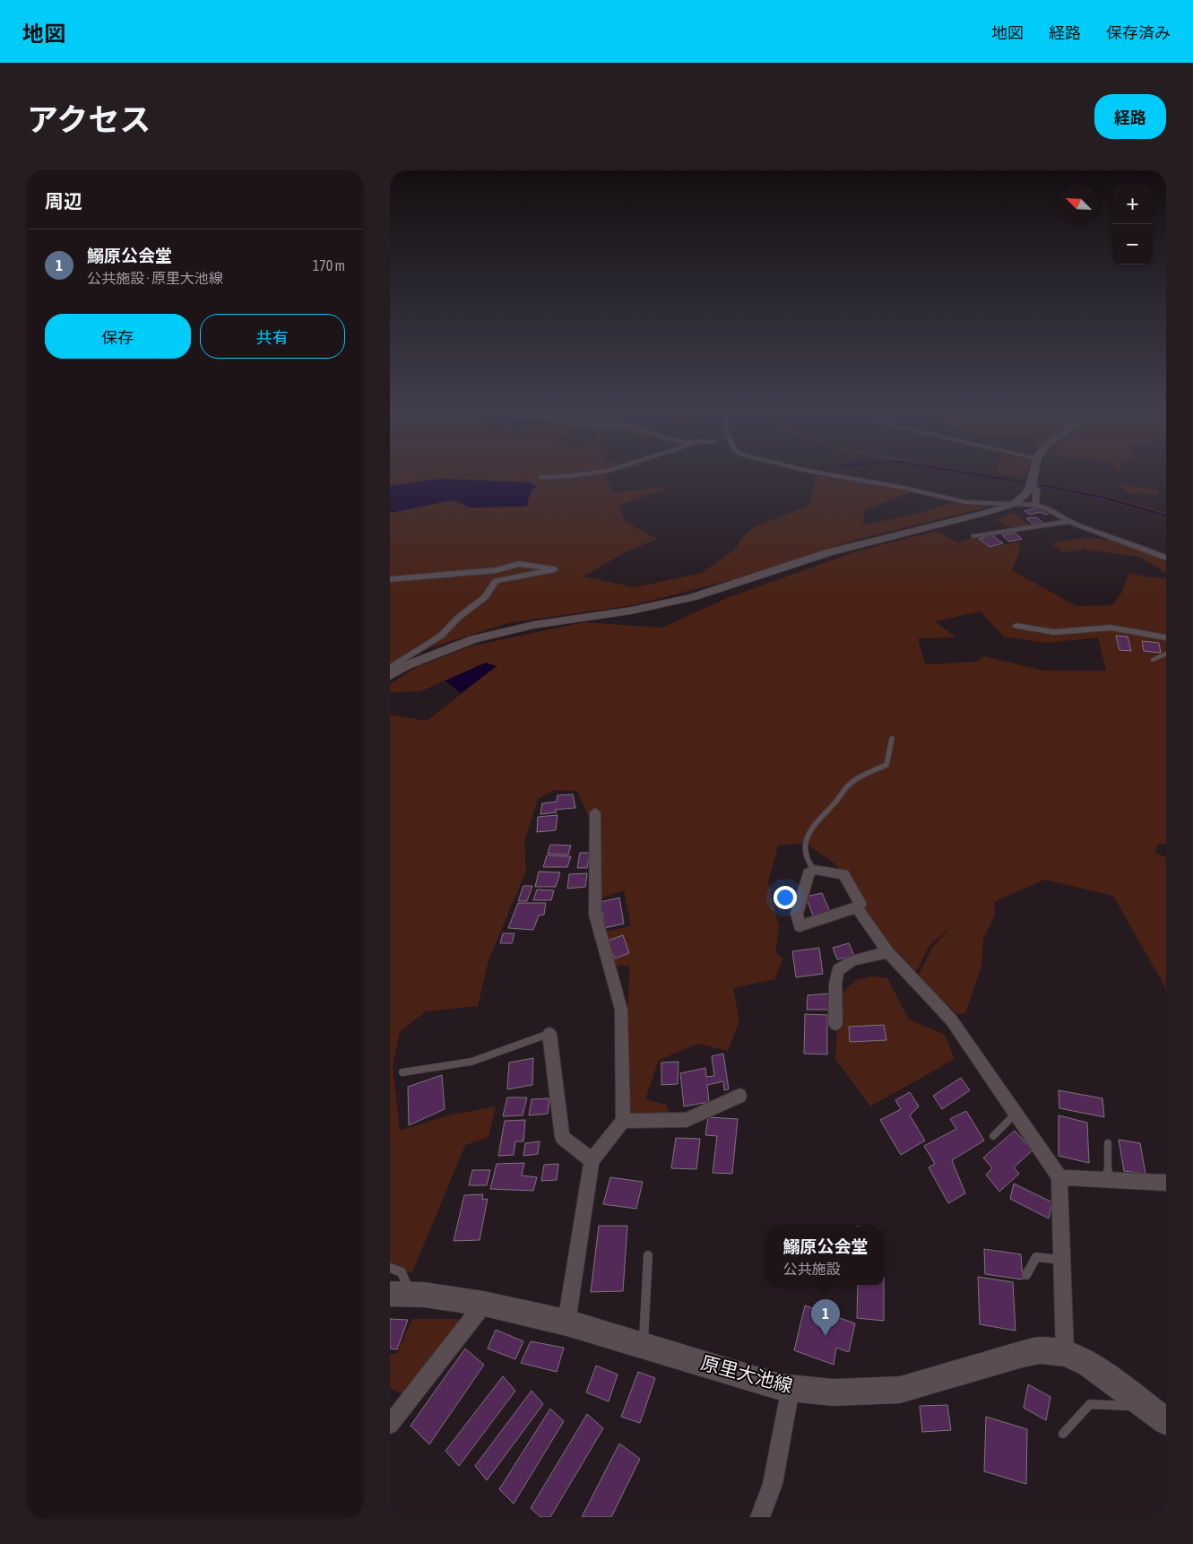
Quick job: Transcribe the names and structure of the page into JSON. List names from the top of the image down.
{
  "streets": {
    "main road": ["原里大池線"]
  },
  "north": "top left",
  "page": {
    "header": "地図",
    "nav": ["地図", "経路", "保存済み"],
    "title": "アクセス",
    "buttons": [
      "経路",
      ["保存", "共有"]
    ],
    "heading": "周辺",
    "map_buttons": ["+", "−"],
    "list": [
      {
        "mark": "1",
        "name": "鰯原公会堂",
        "note": "公共施設 · 原里大池線",
        "value": "170 m"
      }
    ],
    "popup": ["鰯原公会堂", "公共施設"],
    "pins": "1"
  }
}
